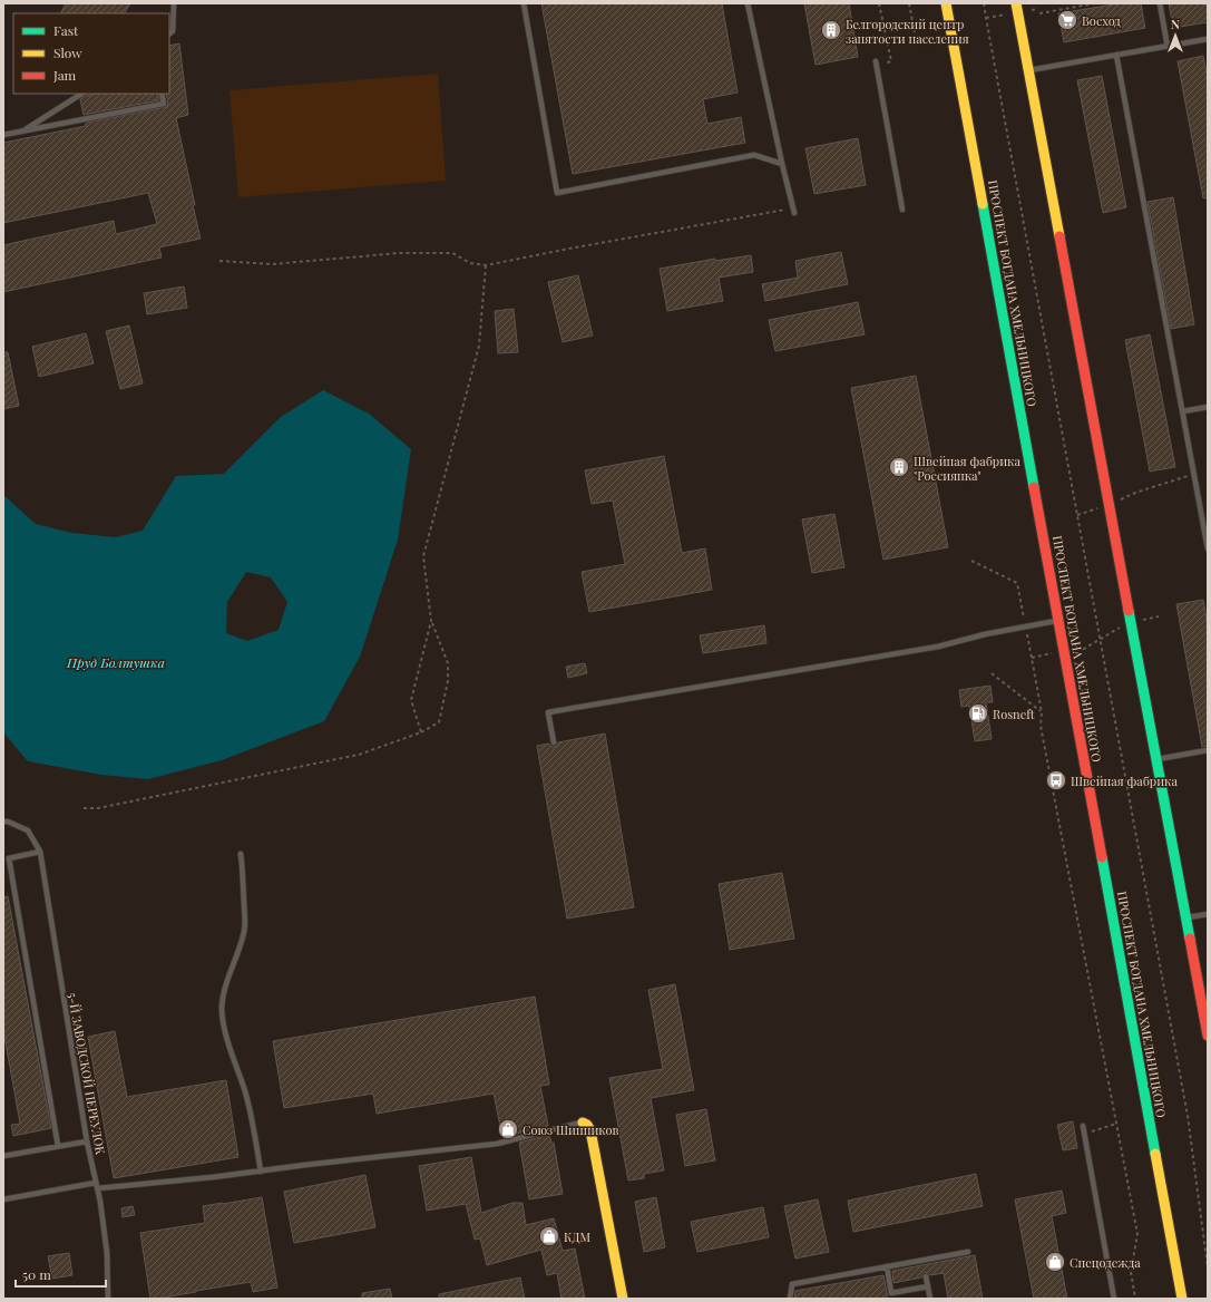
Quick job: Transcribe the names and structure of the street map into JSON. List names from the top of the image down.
{
  "streets": {
    "main road": ["ПРОСПЕКТ БОГДАНА ХМЕЛЬНИЦКОГО"],
    "lane": ["5-Й ЗАВОДСКОЙ ПЕРЕУЛОК"]
  },
  "water": ["Пруд Болтушка"],
  "places": {
    "supermarket": ["Восход"],
    "building": ["Белгородский центр занятости населения", "Швейная фабрика \"Россиянка\""],
    "fuel station": ["Rosneft"],
    "bus stop": ["Швейная фабрика"],
    "shop": ["Союз Шинников", "КДМ", "Спецодежда"]
  },
  "legend": ["Fast", "Slow", "Jam"],
  "scale_bar": "50 m",
  "north": "top"
}
